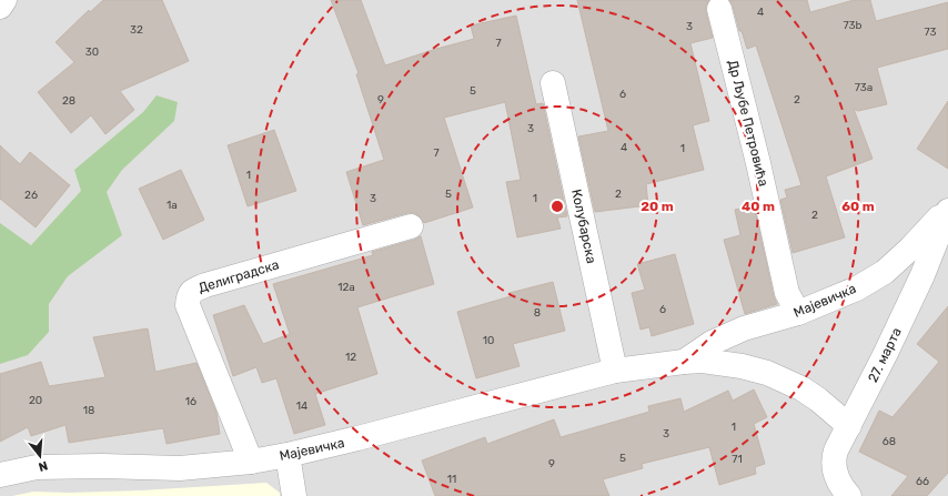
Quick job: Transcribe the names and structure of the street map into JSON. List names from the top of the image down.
{
  "streets": {
    "street": [
      "Др Љубе Петровића",
      "Колубарска",
      "Делиградска",
      "Мајевичка",
      "27. марта"
    ]
  },
  "crossings": [
    ["Др Љубе Петровића", "Мајевичка"],
    ["Колубарска", "Мајевичка"],
    ["Делиградска", "Мајевичка"],
    ["Мајевичка", "27. марта"]
  ],
  "house_numbers": [
    "4",
    "73b",
    "3",
    "32",
    "73",
    "7",
    "30",
    "73a",
    "5",
    "6",
    "9",
    "2",
    "28",
    "3",
    "4",
    "1",
    "7",
    "1",
    "5",
    "2",
    "26",
    "3",
    "1",
    "1a",
    "2",
    "12a",
    "6",
    "8",
    "10",
    "12",
    "20",
    "16",
    "14",
    "18",
    "1",
    "3",
    "68",
    "5",
    "71",
    "9",
    "11",
    "66"
  ],
  "north": "bottom",
  "rings": ["20 m", "40 m", "60 m"]
}
